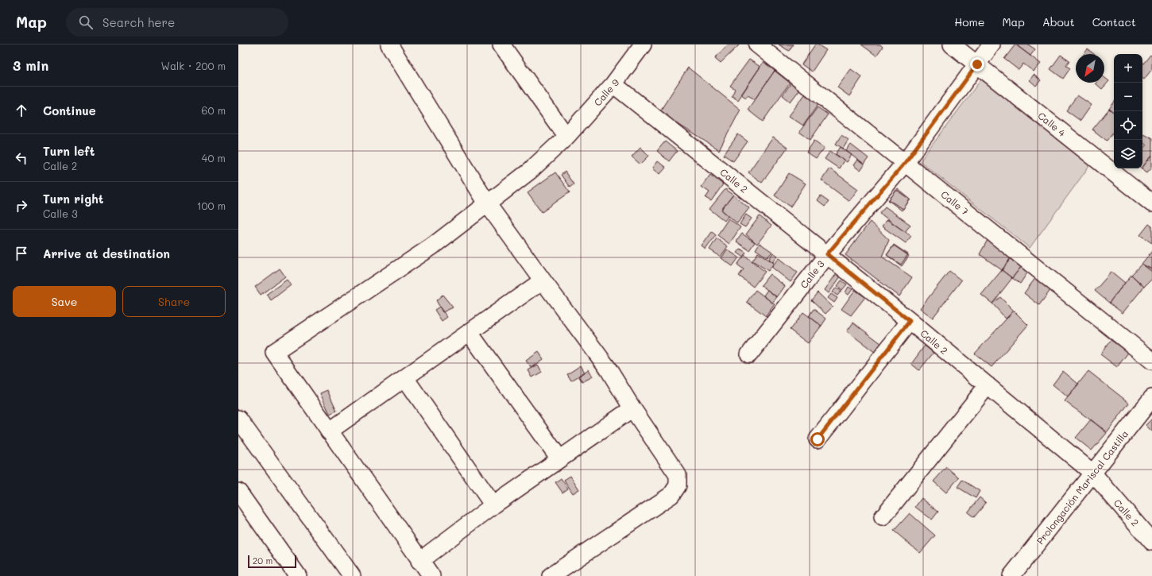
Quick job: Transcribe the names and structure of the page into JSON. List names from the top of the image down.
{
  "streets": {
    "street": [
      "Calle 9",
      "Calle 4",
      "Calle 2",
      "Calle 7",
      "Calle 3",
      "Prolongación Mariscal Castilla"
    ]
  },
  "crossings": [
    ["Calle 9", "Calle 2"],
    ["Calle 4", "Calle 3"],
    ["Calle 2", "Calle 3"],
    ["Calle 2", "Prolongación Mariscal Castilla"],
    ["Calle 7", "Calle 3"]
  ],
  "scale_bar": "20 m",
  "north": "bottom left",
  "page": {
    "header": "Map",
    "search": "Search here",
    "nav": [
      "Home",
      "Map",
      "About",
      "Contact"
    ],
    "heading": ["3 min", "Walk · 200 m"],
    "map_buttons": ["+", "−"],
    "list": [
      ["Continue", "60 m"],
      ["Turn left", "Calle 2", "40 m"],
      ["Turn right", "Calle 3", "100 m"],
      "Arrive at destination"
    ],
    "buttons": ["Save", "Share"],
    "scale": "20 m"
  }
}
